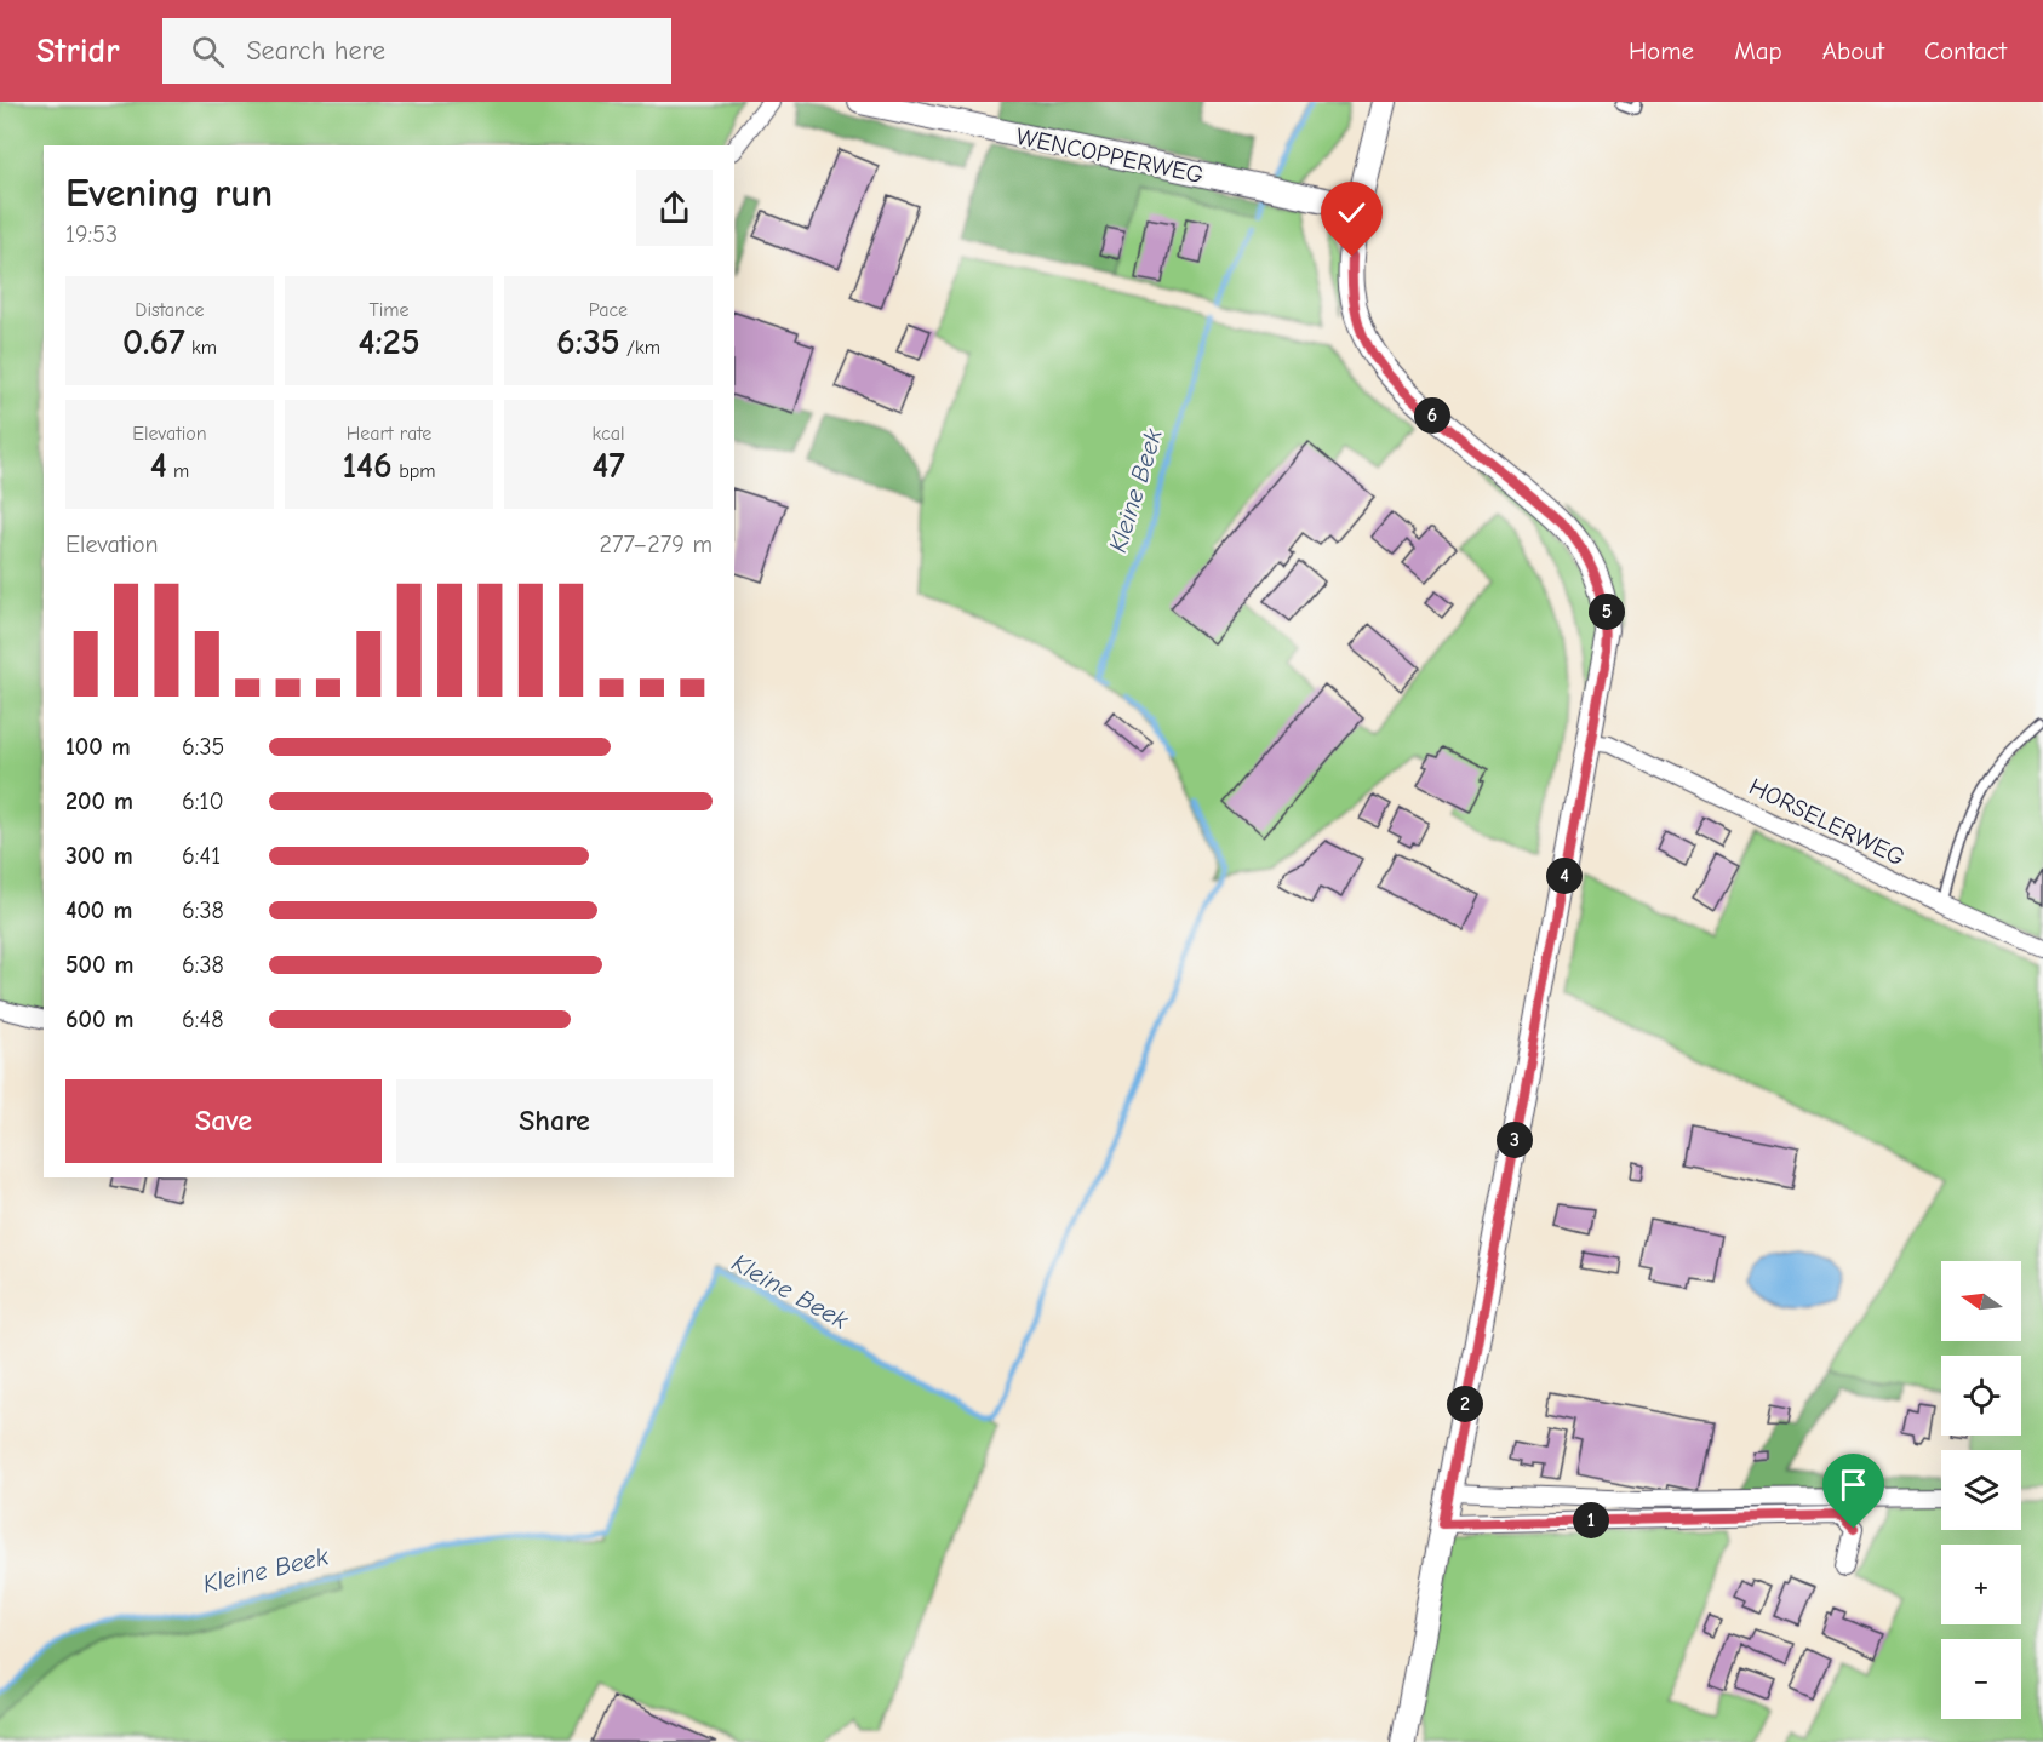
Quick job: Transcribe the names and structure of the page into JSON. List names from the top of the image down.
{
  "streets": {
    "main road": ["WENCOPPERWEG"],
    "street": ["HORSELERWEG"]
  },
  "water": ["Kleine Beek"],
  "north": "left",
  "page": {
    "header": "Stridr",
    "search": "Search here",
    "nav": [
      "Home",
      "Map",
      "About",
      "Contact"
    ],
    "heading": ["Evening run", "19:53"],
    "stats": [
      ["Distance", "0.67 km"],
      ["Time", "4:25"],
      ["Pace", "6:35 /km"],
      ["Elevation", "4 m"],
      ["Heart rate", "146 bpm"],
      ["kcal", "47"]
    ],
    "pins": [
      "6",
      "5",
      "4",
      "3",
      "2",
      "1"
    ],
    "chart": ["Elevation", "277–279 m"],
    "list": [
      {
        "name": "100 m",
        "note": "6:35"
      },
      {
        "name": "200 m",
        "note": "6:10"
      },
      {
        "name": "300 m",
        "note": "6:41"
      },
      {
        "name": "400 m",
        "note": "6:38"
      },
      {
        "name": "500 m",
        "note": "6:38"
      },
      {
        "name": "600 m",
        "note": "6:48"
      }
    ],
    "buttons": ["Save", "Share"],
    "map_buttons": ["+", "−"]
  }
}
